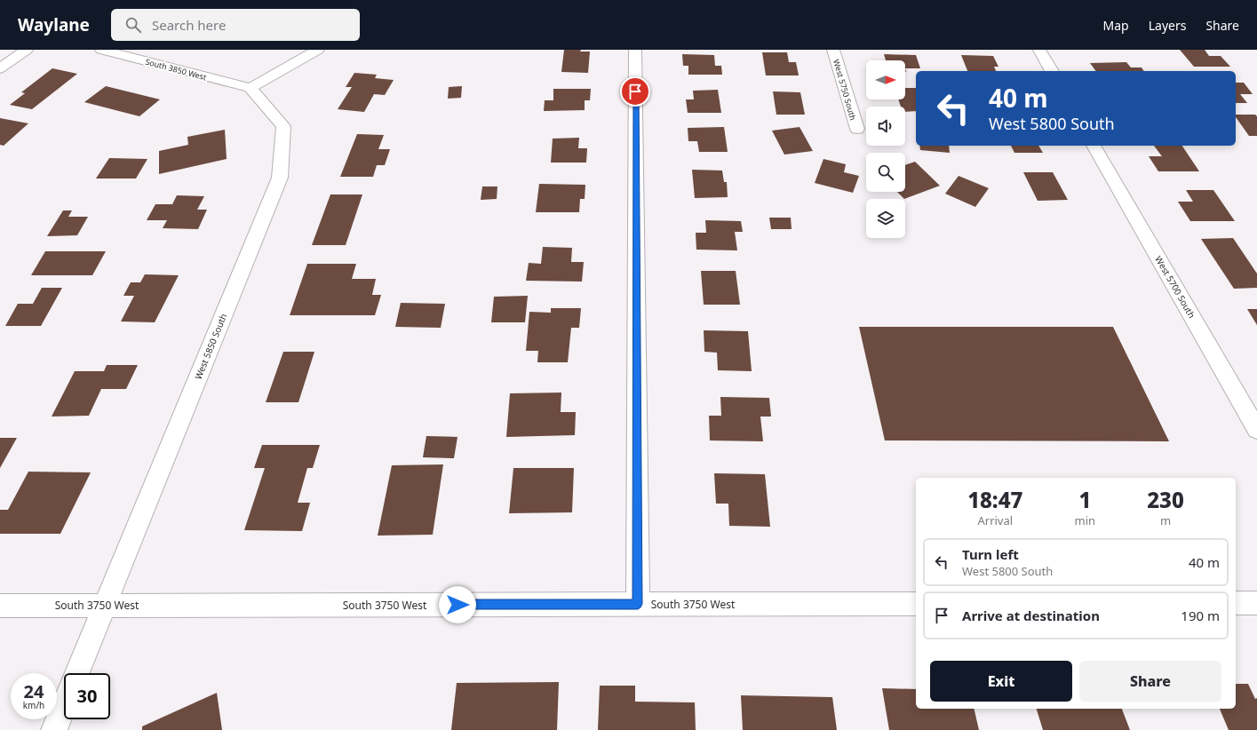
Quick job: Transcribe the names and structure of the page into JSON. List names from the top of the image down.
{
  "streets": {
    "street": [
      "South 3850 West",
      "West 5750 South",
      "West 5700 South",
      "West 5850 South",
      "South 3750 West"
    ]
  },
  "crossings": [
    ["South 3850 West", "West 5850 South"],
    ["West 5850 South", "South 3750 West"]
  ],
  "north": "right",
  "page": {
    "header": "Waylane",
    "search": "Search here",
    "nav": ["Map", "Layers", "Share"],
    "turn": ["40 m", "West 5800 South"],
    "eta": [
      "18:47",
      "Arrival",
      "1",
      "min",
      "230",
      "m"
    ],
    "list": [
      {
        "name": "Turn left",
        "note": "West 5800 South",
        "value": "40 m"
      },
      {
        "name": "Arrive at destination",
        "value": "190 m"
      }
    ],
    "buttons": ["Exit", "Share"],
    "speed": "24 km/h",
    "limit": "30"
  }
}
